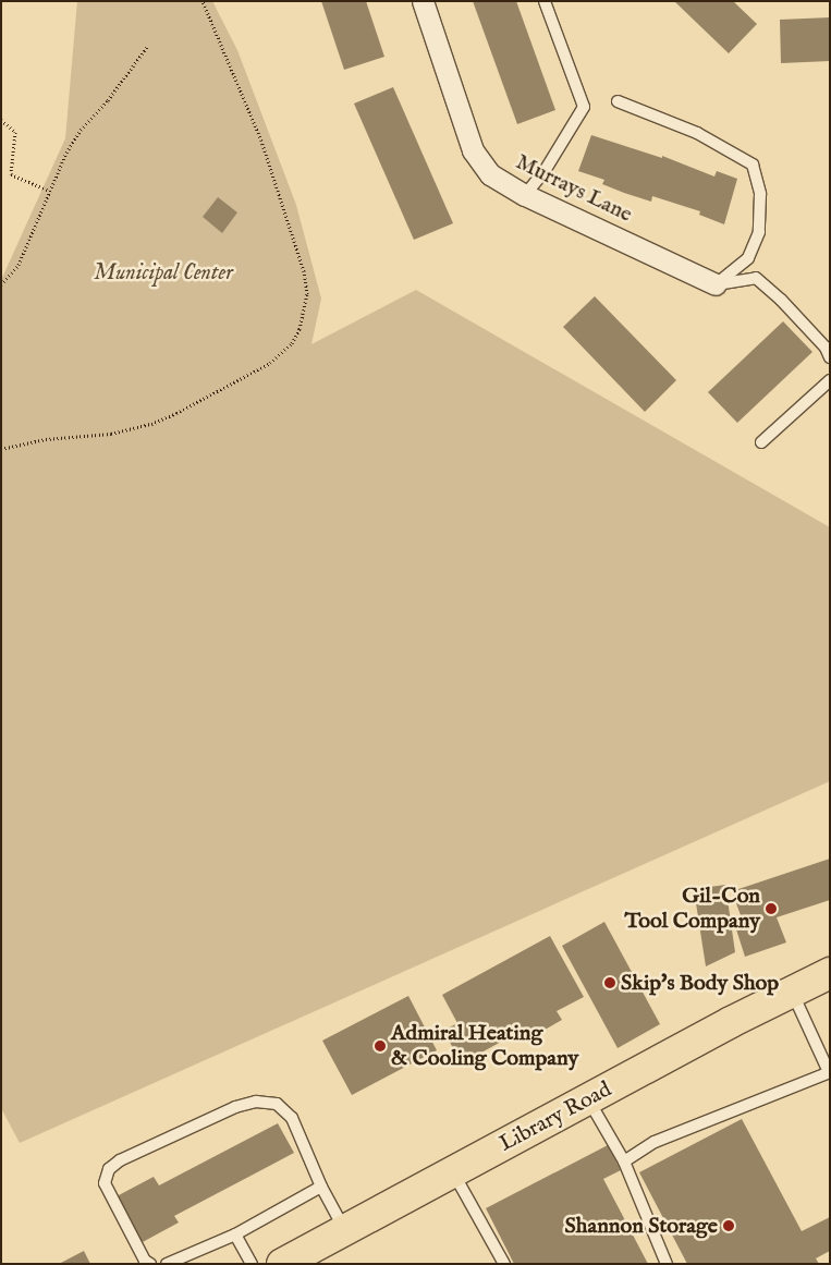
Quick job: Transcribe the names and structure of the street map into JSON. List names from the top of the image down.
{
  "streets": {
    "main road": ["Library Road"],
    "street": ["Murrays Lane"]
  },
  "parks": ["Municipal Center"],
  "places": [
    "Gil-Con Tool Company",
    "Skip's Body Shop",
    "Admiral Heating & Cooling Company",
    "Shannon Storage"
  ]
}
